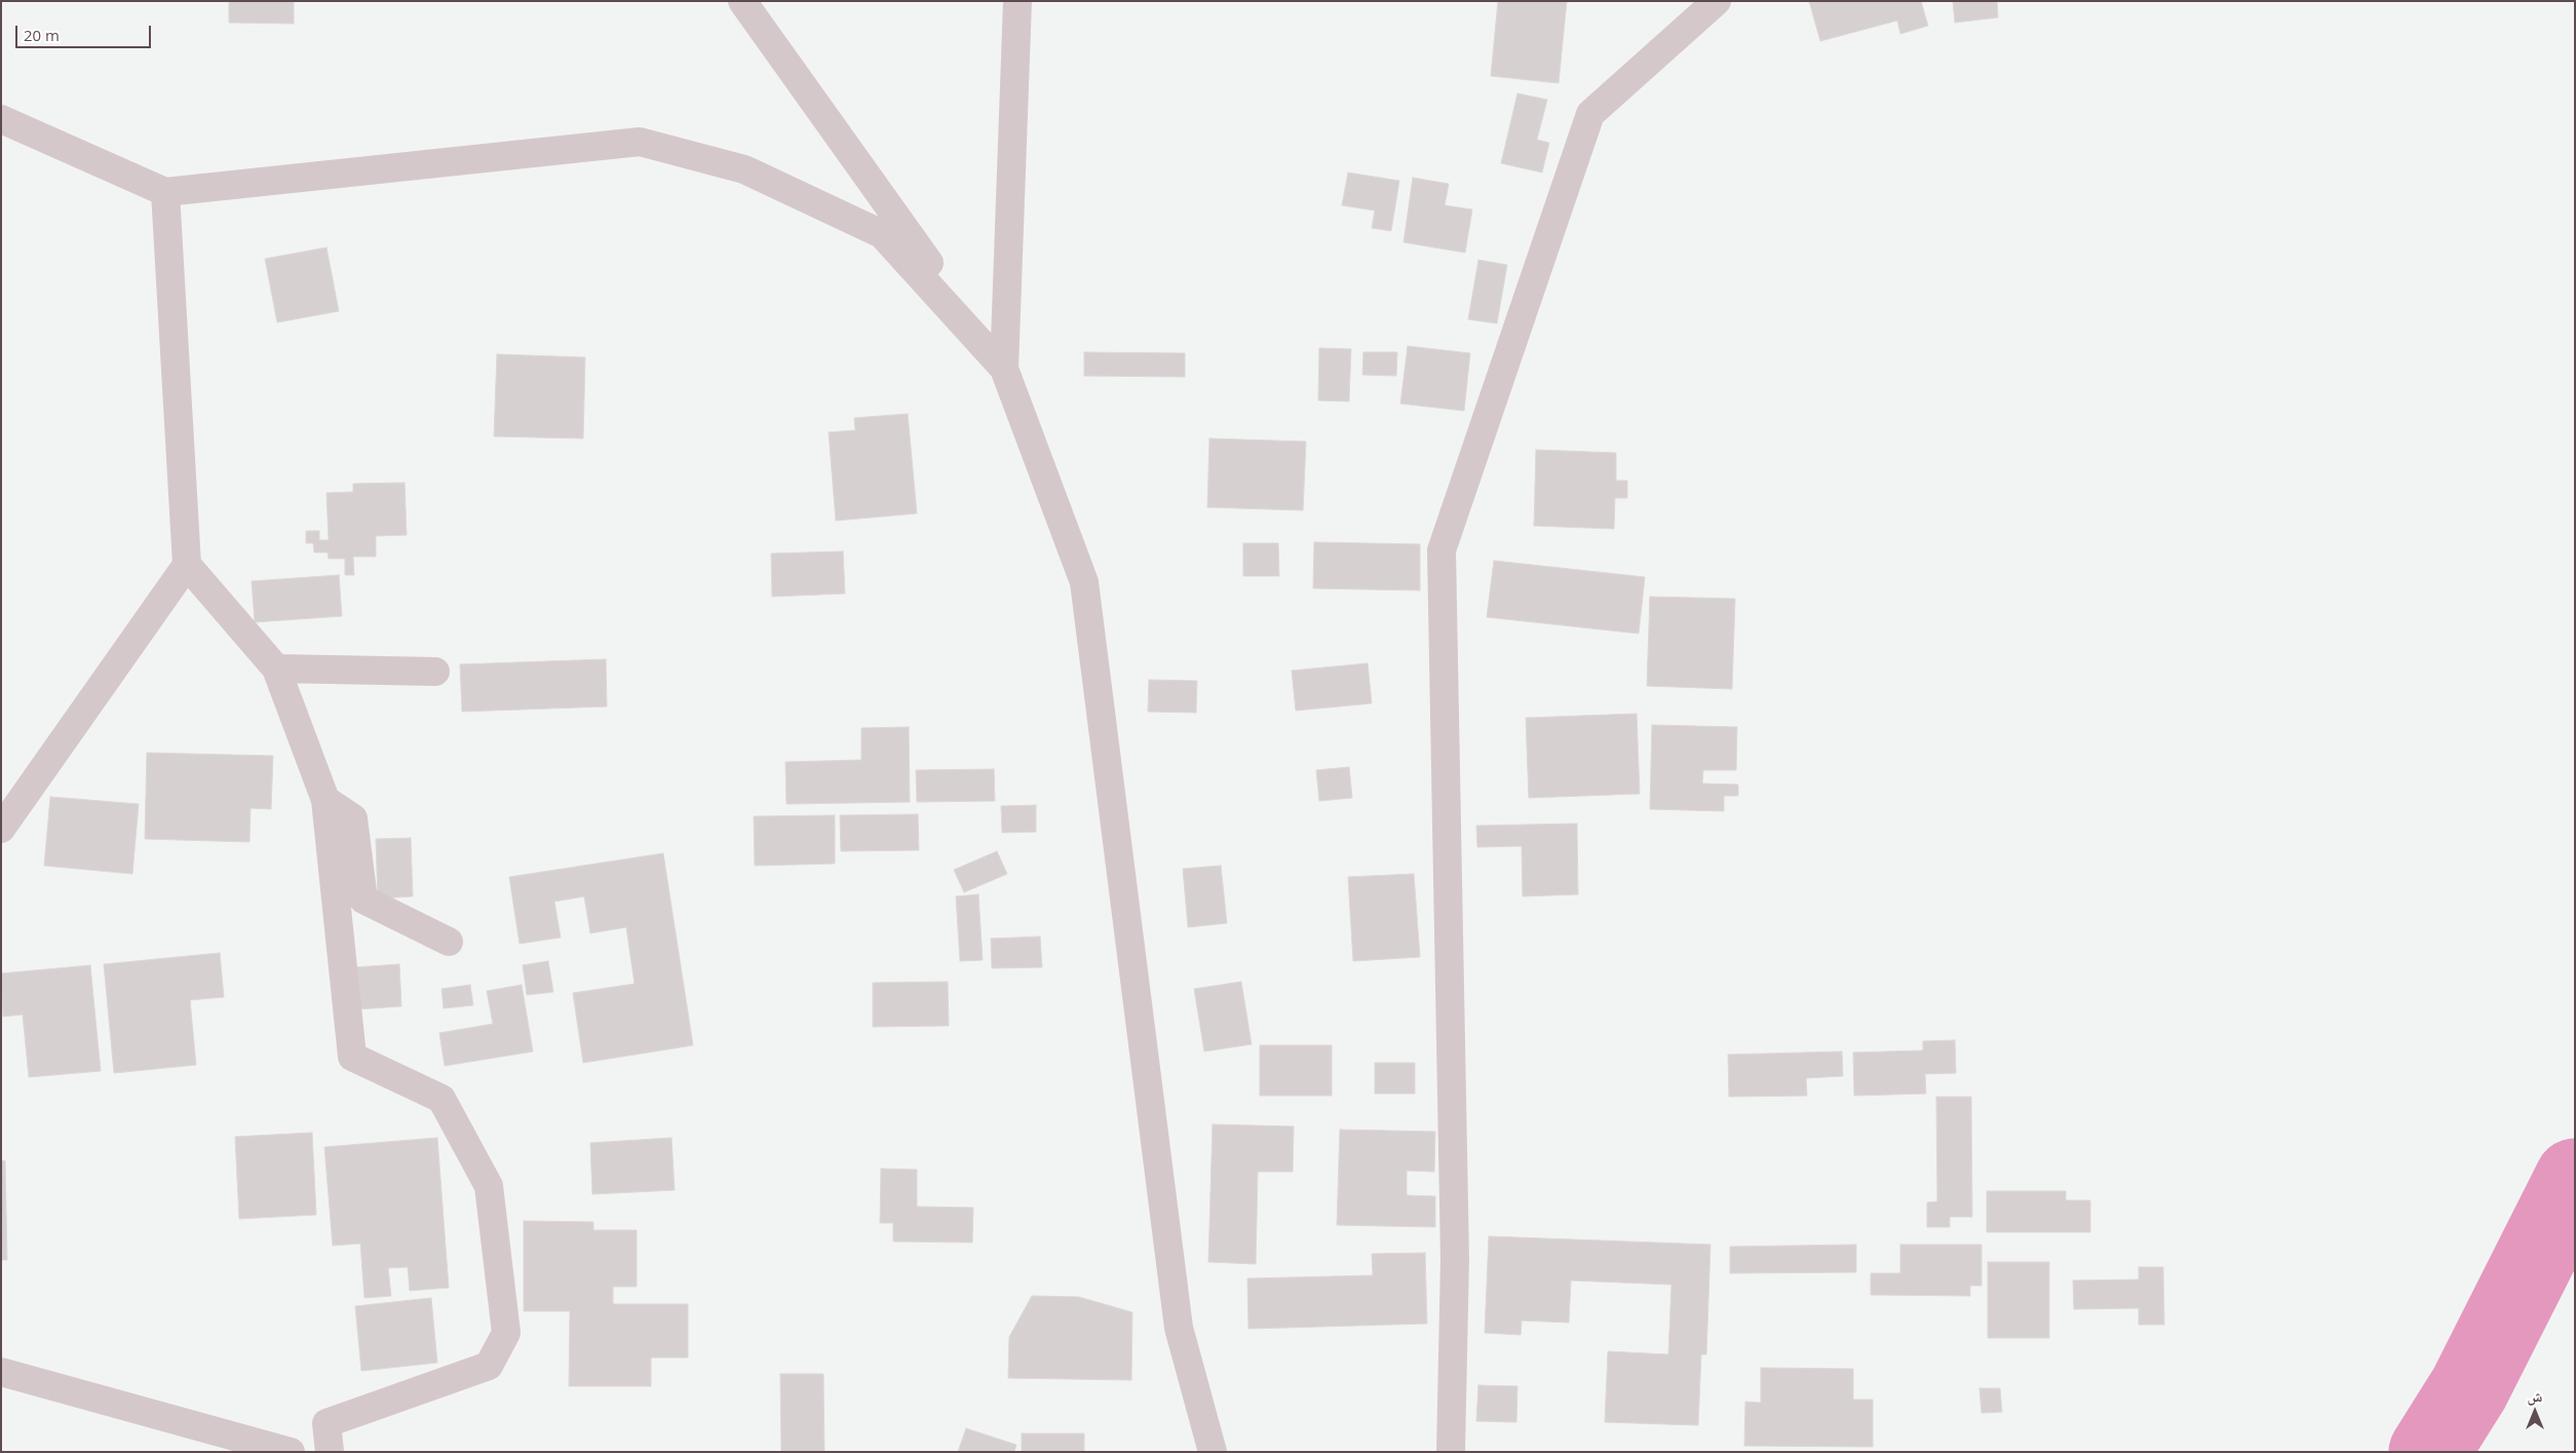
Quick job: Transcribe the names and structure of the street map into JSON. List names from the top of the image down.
{
  "scale_bar": "20 m",
  "north": "top"
}
